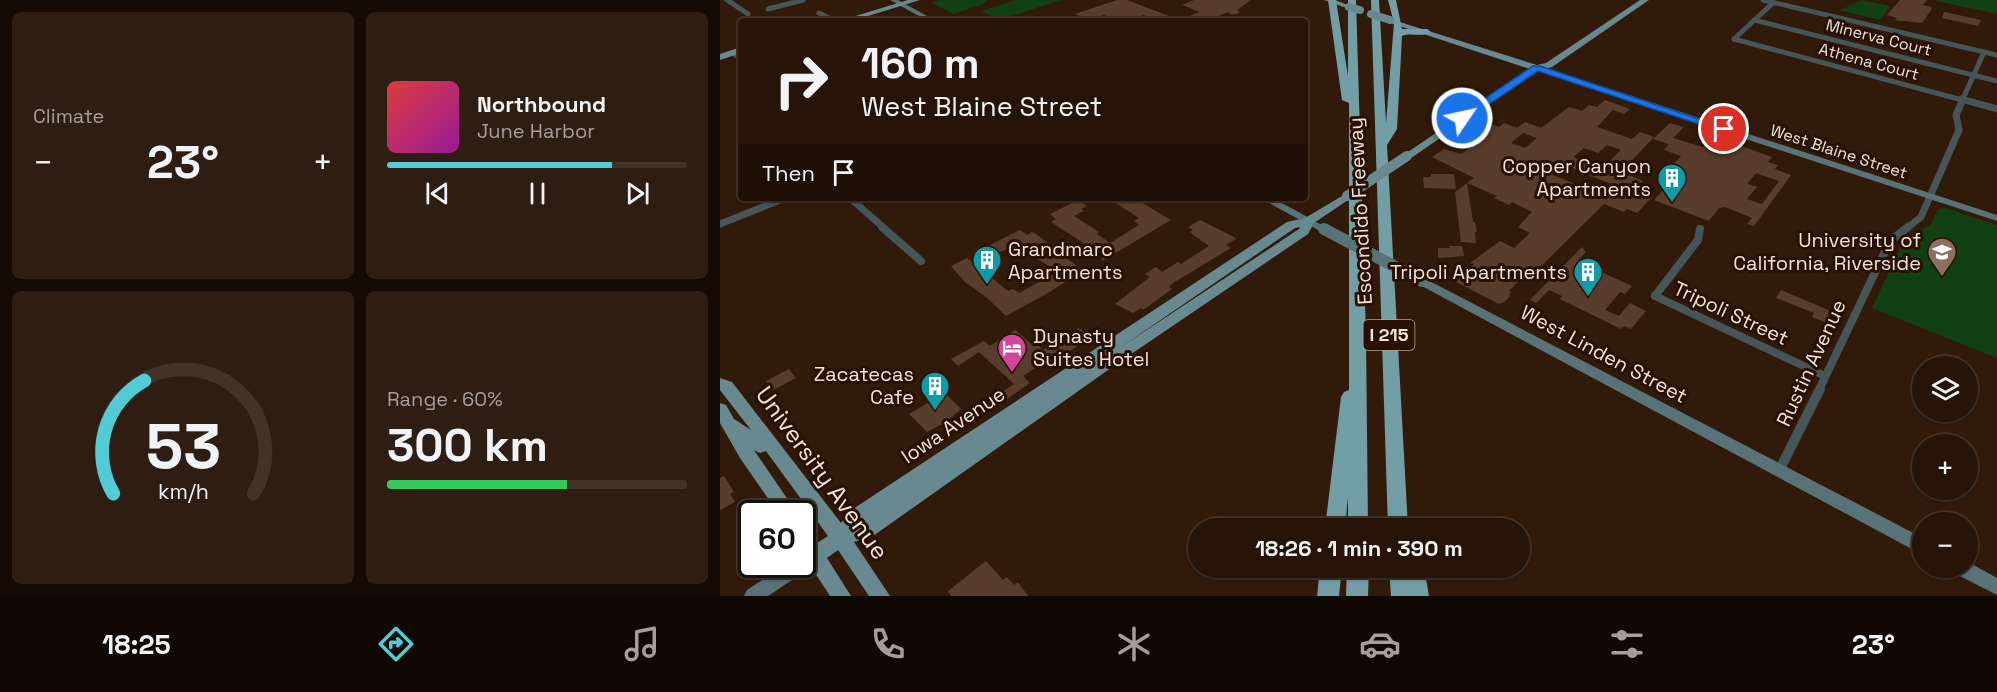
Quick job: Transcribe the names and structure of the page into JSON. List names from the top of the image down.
{
  "streets": {
    "highway": ["Escondido Freeway", "I 215"],
    "main road": [
      "West Blaine Street",
      "West Linden Street",
      "Iowa Avenue",
      "University Avenue"
    ],
    "street": [
      "Minerva Court",
      "Athena Court",
      "Tripoli Street",
      "Rustin Avenue"
    ]
  },
  "crossings": [
    ["Minerva Court", "Athena Court"],
    ["Minerva Court", "Rustin Avenue"],
    ["Athena Court", "Rustin Avenue"],
    ["West Blaine Street", "Rustin Avenue"],
    ["West Blaine Street", "Iowa Avenue"],
    ["Tripoli Street", "Rustin Avenue"],
    ["West Linden Street", "Rustin Avenue"],
    ["West Linden Street", "Iowa Avenue"],
    ["Iowa Avenue", "University Avenue"]
  ],
  "places": {
    "building": [
      "Copper Canyon Apartments",
      "Grandmarc Apartments",
      "Tripoli Apartments",
      "Zacatecas Cafe"
    ],
    "school or university": ["University of California, Riverside"],
    "hotel": ["Dynasty Suites Hotel"]
  },
  "page": {
    "tile": [
      "Climate",
      ["Range · 60%", "300 km"]
    ],
    "turn": ["160 m", "West Blaine Street"],
    "song": ["Northbound", "June Harbor"],
    "heat": ["−", "23°", "+"],
    "then": "Then",
    "map_buttons": ["+", "−"],
    "limit": "60",
    "trip": "18:26 · 1 min · 390 m",
    "tabs": ["18:25", "23°"],
    "gauge": ["53", "km/h"]
  }
}
